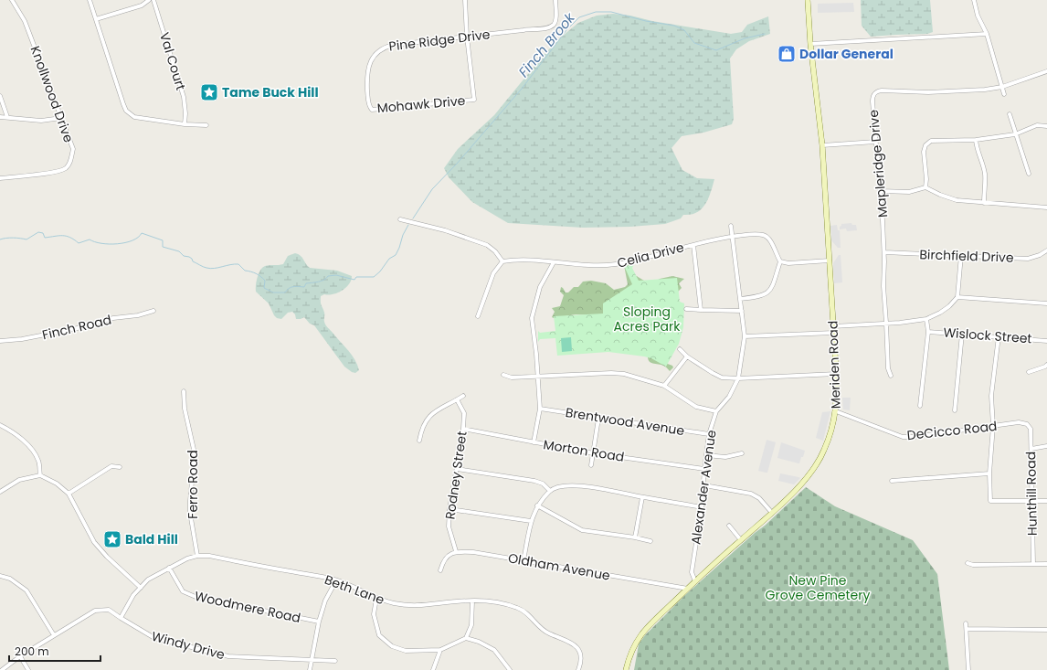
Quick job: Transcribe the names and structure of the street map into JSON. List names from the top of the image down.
{
  "streets": {
    "main road": ["Meriden Road"],
    "street": [
      "Pine Ridge Drive",
      "Val Court",
      "Knollwood Drive",
      "Mohawk Drive",
      "Mapleridge Drive",
      "Celia Drive",
      "Birchfield Drive",
      "Finch Road",
      "Wislock Street",
      "Brentwood Avenue",
      "DeCicco Road",
      "Morton Road",
      "Rodney Street",
      "Ferro Road",
      "Alexander Avenue",
      "Hunthill Road",
      "Oldham Avenue",
      "Beth Lane",
      "Woodmere Road",
      "Windy Drive"
    ]
  },
  "crossings": [
    ["Pine Ridge Drive", "Mohawk Drive"],
    ["Mapleridge Drive", "Birchfield Drive"],
    ["Celia Drive", "Alexander Avenue"],
    ["Meriden Road", "DeCicco Road"],
    ["Meriden Road", "Alexander Avenue"],
    ["Meriden Road", "Oldham Avenue"],
    ["Brentwood Avenue", "Alexander Avenue"],
    ["DeCicco Road", "Hunthill Road"],
    ["Morton Road", "Rodney Street"],
    ["Morton Road", "Alexander Avenue"],
    ["Rodney Street", "Oldham Avenue"],
    ["Ferro Road", "Beth Lane"],
    ["Beth Lane", "Woodmere Road"],
    ["Beth Lane", "Windy Drive"]
  ],
  "water": ["Finch Brook"],
  "parks": ["Sloping Acres Park", "New Pine Grove Cemetery"],
  "places": {
    "shop": ["Dollar General"],
    "place": ["Tame Buck Hill", "Bald Hill"]
  },
  "scale_bar": "200 m"
}
